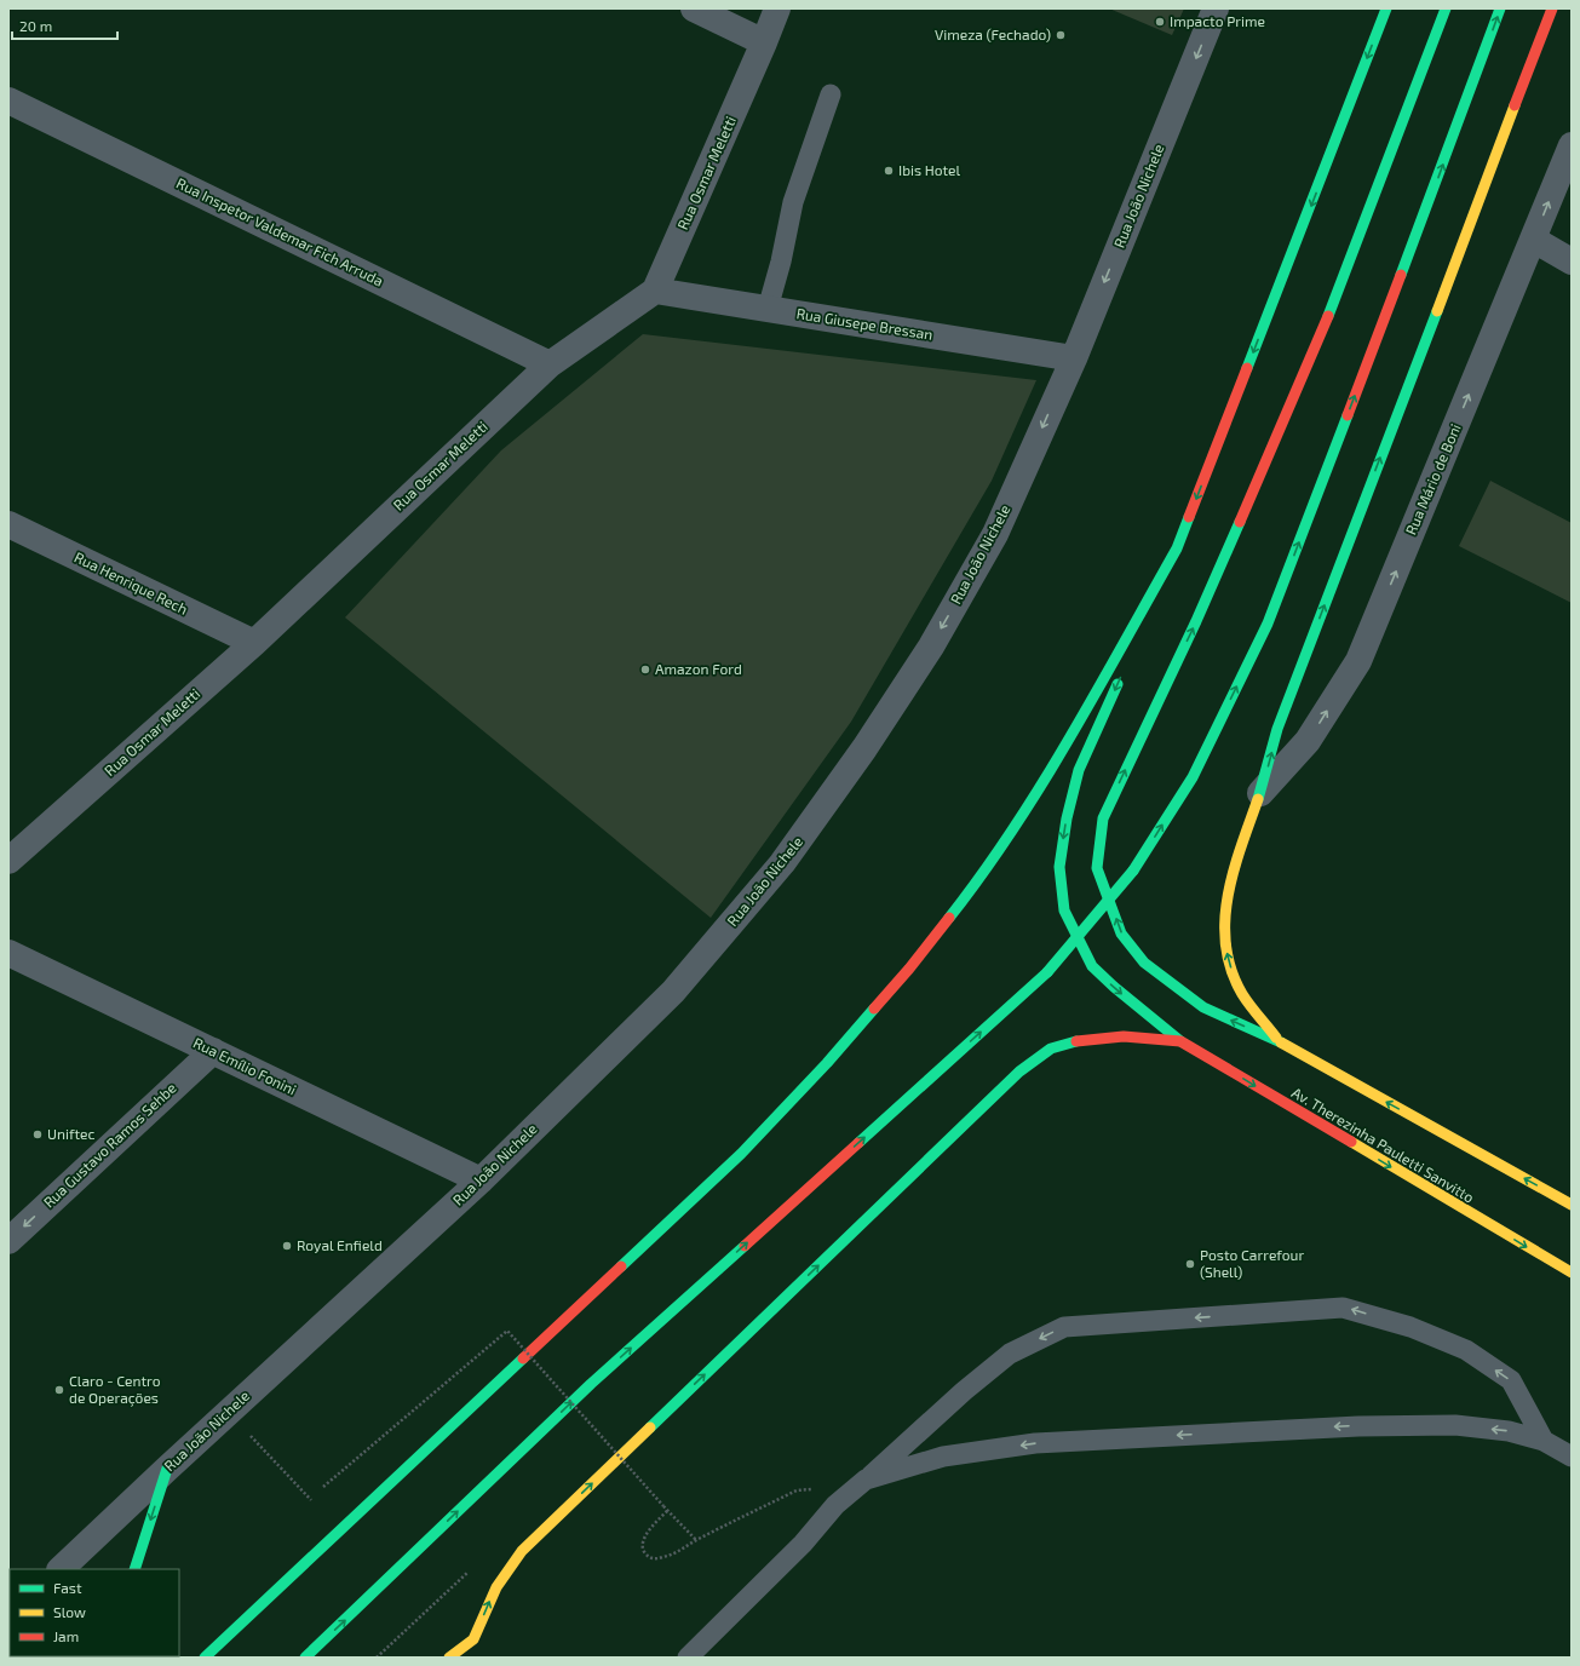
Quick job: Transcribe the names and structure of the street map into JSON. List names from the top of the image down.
{
  "streets": {
    "main road": ["Av. Therezinha Pauletti Sanvitto"],
    "street": [
      "Rua Osmar Meletti",
      "Rua João Nichele",
      "Rua Inspetor Valdemar Fich Arruda",
      "Rua Giusepe Bressan",
      "Rua Mário de Boni",
      "Rua Henrique Rech",
      "Rua Emílio Fonini",
      "Rua Gustavo Ramos Sehbe"
    ]
  },
  "crossings": [
    ["Rua Osmar Meletti", "Rua Inspetor Valdemar Fich Arruda"],
    ["Rua Osmar Meletti", "Rua Giusepe Bressan"],
    ["Rua Osmar Meletti", "Rua Henrique Rech"],
    ["Rua João Nichele", "Rua Giusepe Bressan"],
    ["Rua João Nichele", "Rua Emílio Fonini"],
    ["Rua Emílio Fonini", "Rua Gustavo Ramos Sehbe"]
  ],
  "one_way": ["Rua João Nichele", "Rua Mário de Boni", "Rua Gustavo Ramos Sehbe"],
  "places": [
    "Impacto Prime",
    "Vimeza (Fechado)",
    "Ibis Hotel",
    "Amazon Ford",
    "Uniftec",
    "Royal Enfield",
    "Posto Carrefour (Shell)",
    "Claro - Centro de Operações"
  ],
  "legend": ["Fast", "Slow", "Jam"],
  "scale_bar": "20 m"
}
